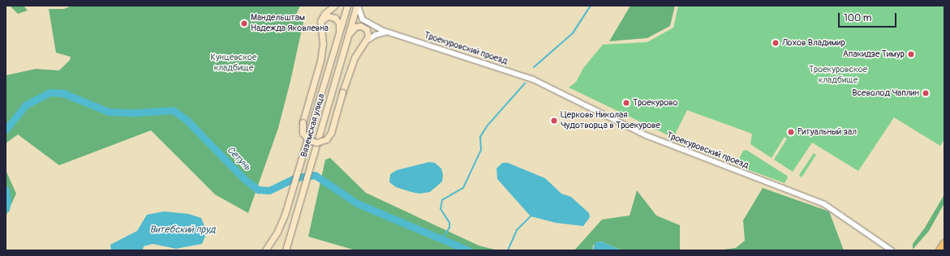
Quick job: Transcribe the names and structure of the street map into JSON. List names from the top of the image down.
{
  "streets": {
    "main road": ["Вяземская улица"],
    "street": ["Троекуровский проезд"]
  },
  "water": ["Сетунь", "Витебский пруд"],
  "parks": ["Кунцевское кладбище", "Троекуровское кладбище"],
  "places": [
    "Мандельштам Надежда Яковлевна",
    "Лохов Владимир",
    "Апакидзе Тимур",
    "Всеволод Чаплин",
    "Троекурово",
    "Церковь Николая Чудотворца в Троекурове",
    "Ритуальный зал"
  ],
  "scale_bar": "100 m"
}
